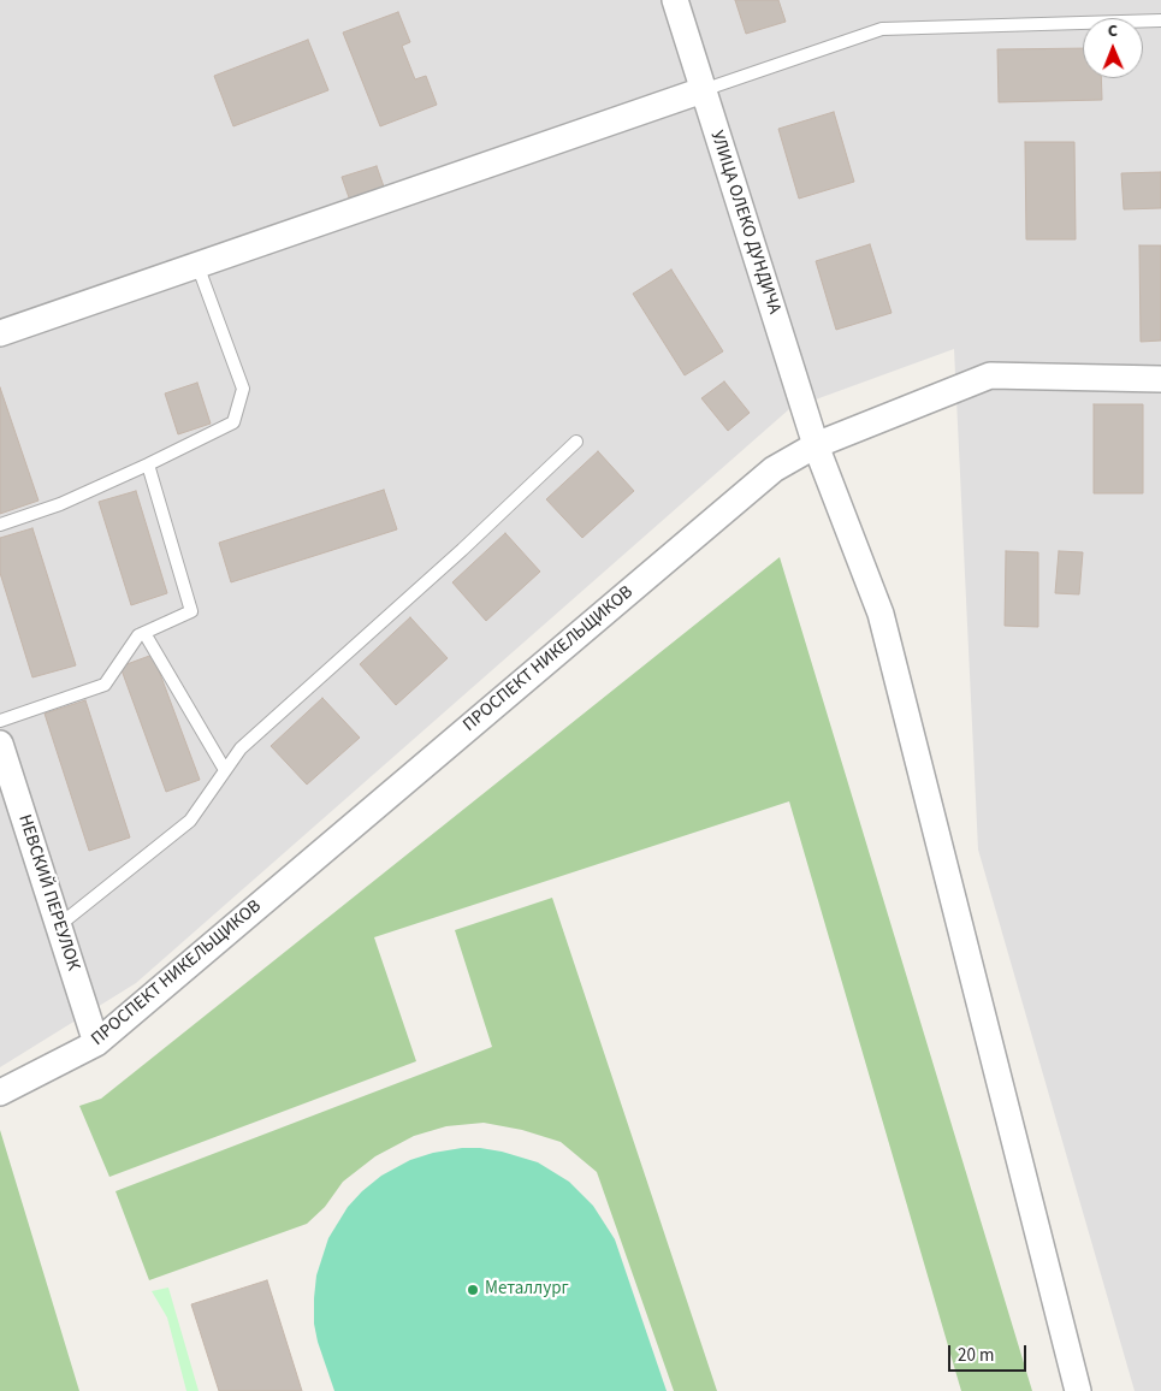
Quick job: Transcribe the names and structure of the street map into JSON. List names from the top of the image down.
{
  "streets": {
    "street": ["УЛИЦА ОЛЕКО ДУНДИЧА", "ПРОСПЕКТ НИКЕЛЬЩИКОВ", "НЕВСКИЙ ПЕРЕУЛОК"]
  },
  "crossings": [
    ["УЛИЦА ОЛЕКО ДУНДИЧА", "ПРОСПЕКТ НИКЕЛЬЩИКОВ"],
    ["ПРОСПЕКТ НИКЕЛЬЩИКОВ", "НЕВСКИЙ ПЕРЕУЛОК"]
  ],
  "places": ["Металлург"],
  "scale_bar": "20 m",
  "north": "top"
}
